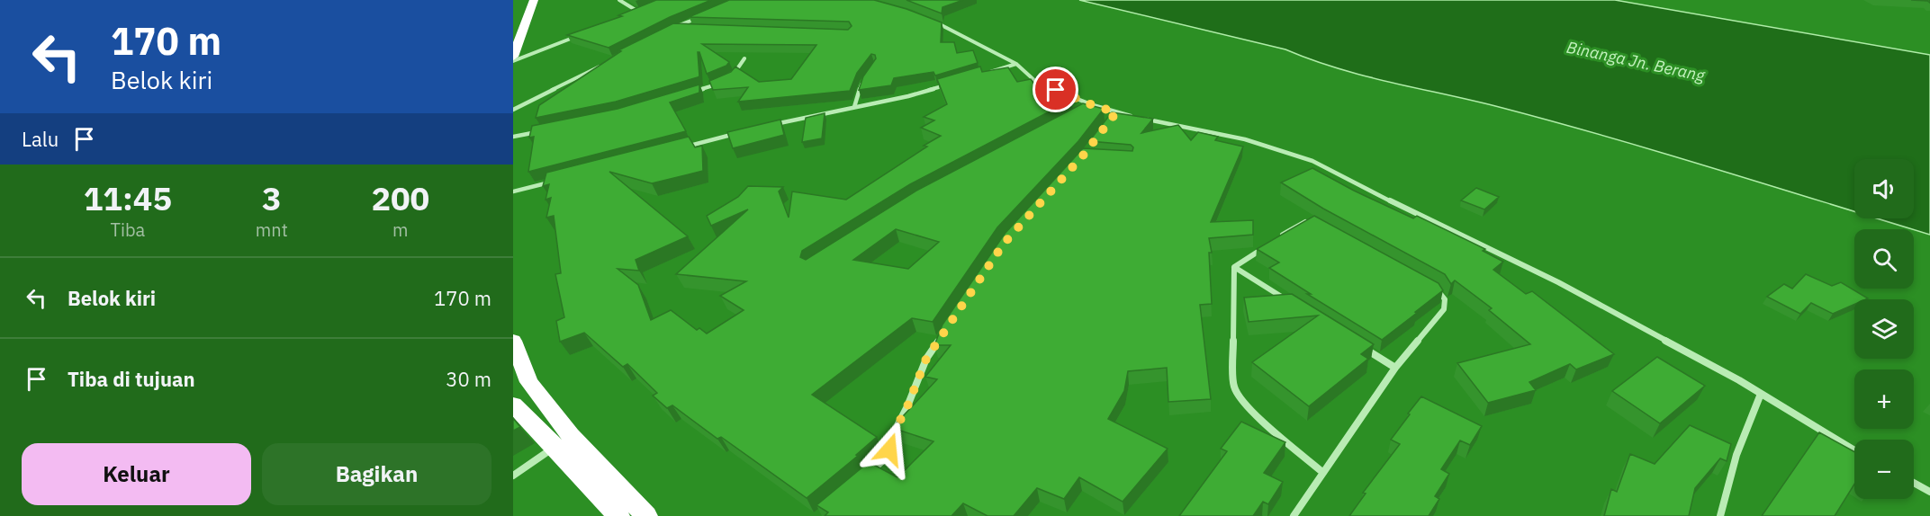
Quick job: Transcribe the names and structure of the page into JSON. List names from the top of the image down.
{
  "water": ["Binanga Jn. Berang"],
  "page": {
    "turn": ["170 m", "Belok kiri"],
    "then": "Lalu",
    "map_buttons": ["+", "−"],
    "eta": [
      "11:45",
      "Tiba",
      "3",
      "mnt",
      "200",
      "m"
    ],
    "list": [
      {
        "name": "Belok kiri",
        "value": "170 m"
      },
      {
        "name": "Tiba di tujuan",
        "value": "30 m"
      }
    ],
    "buttons": ["Keluar", "Bagikan"]
  }
}
